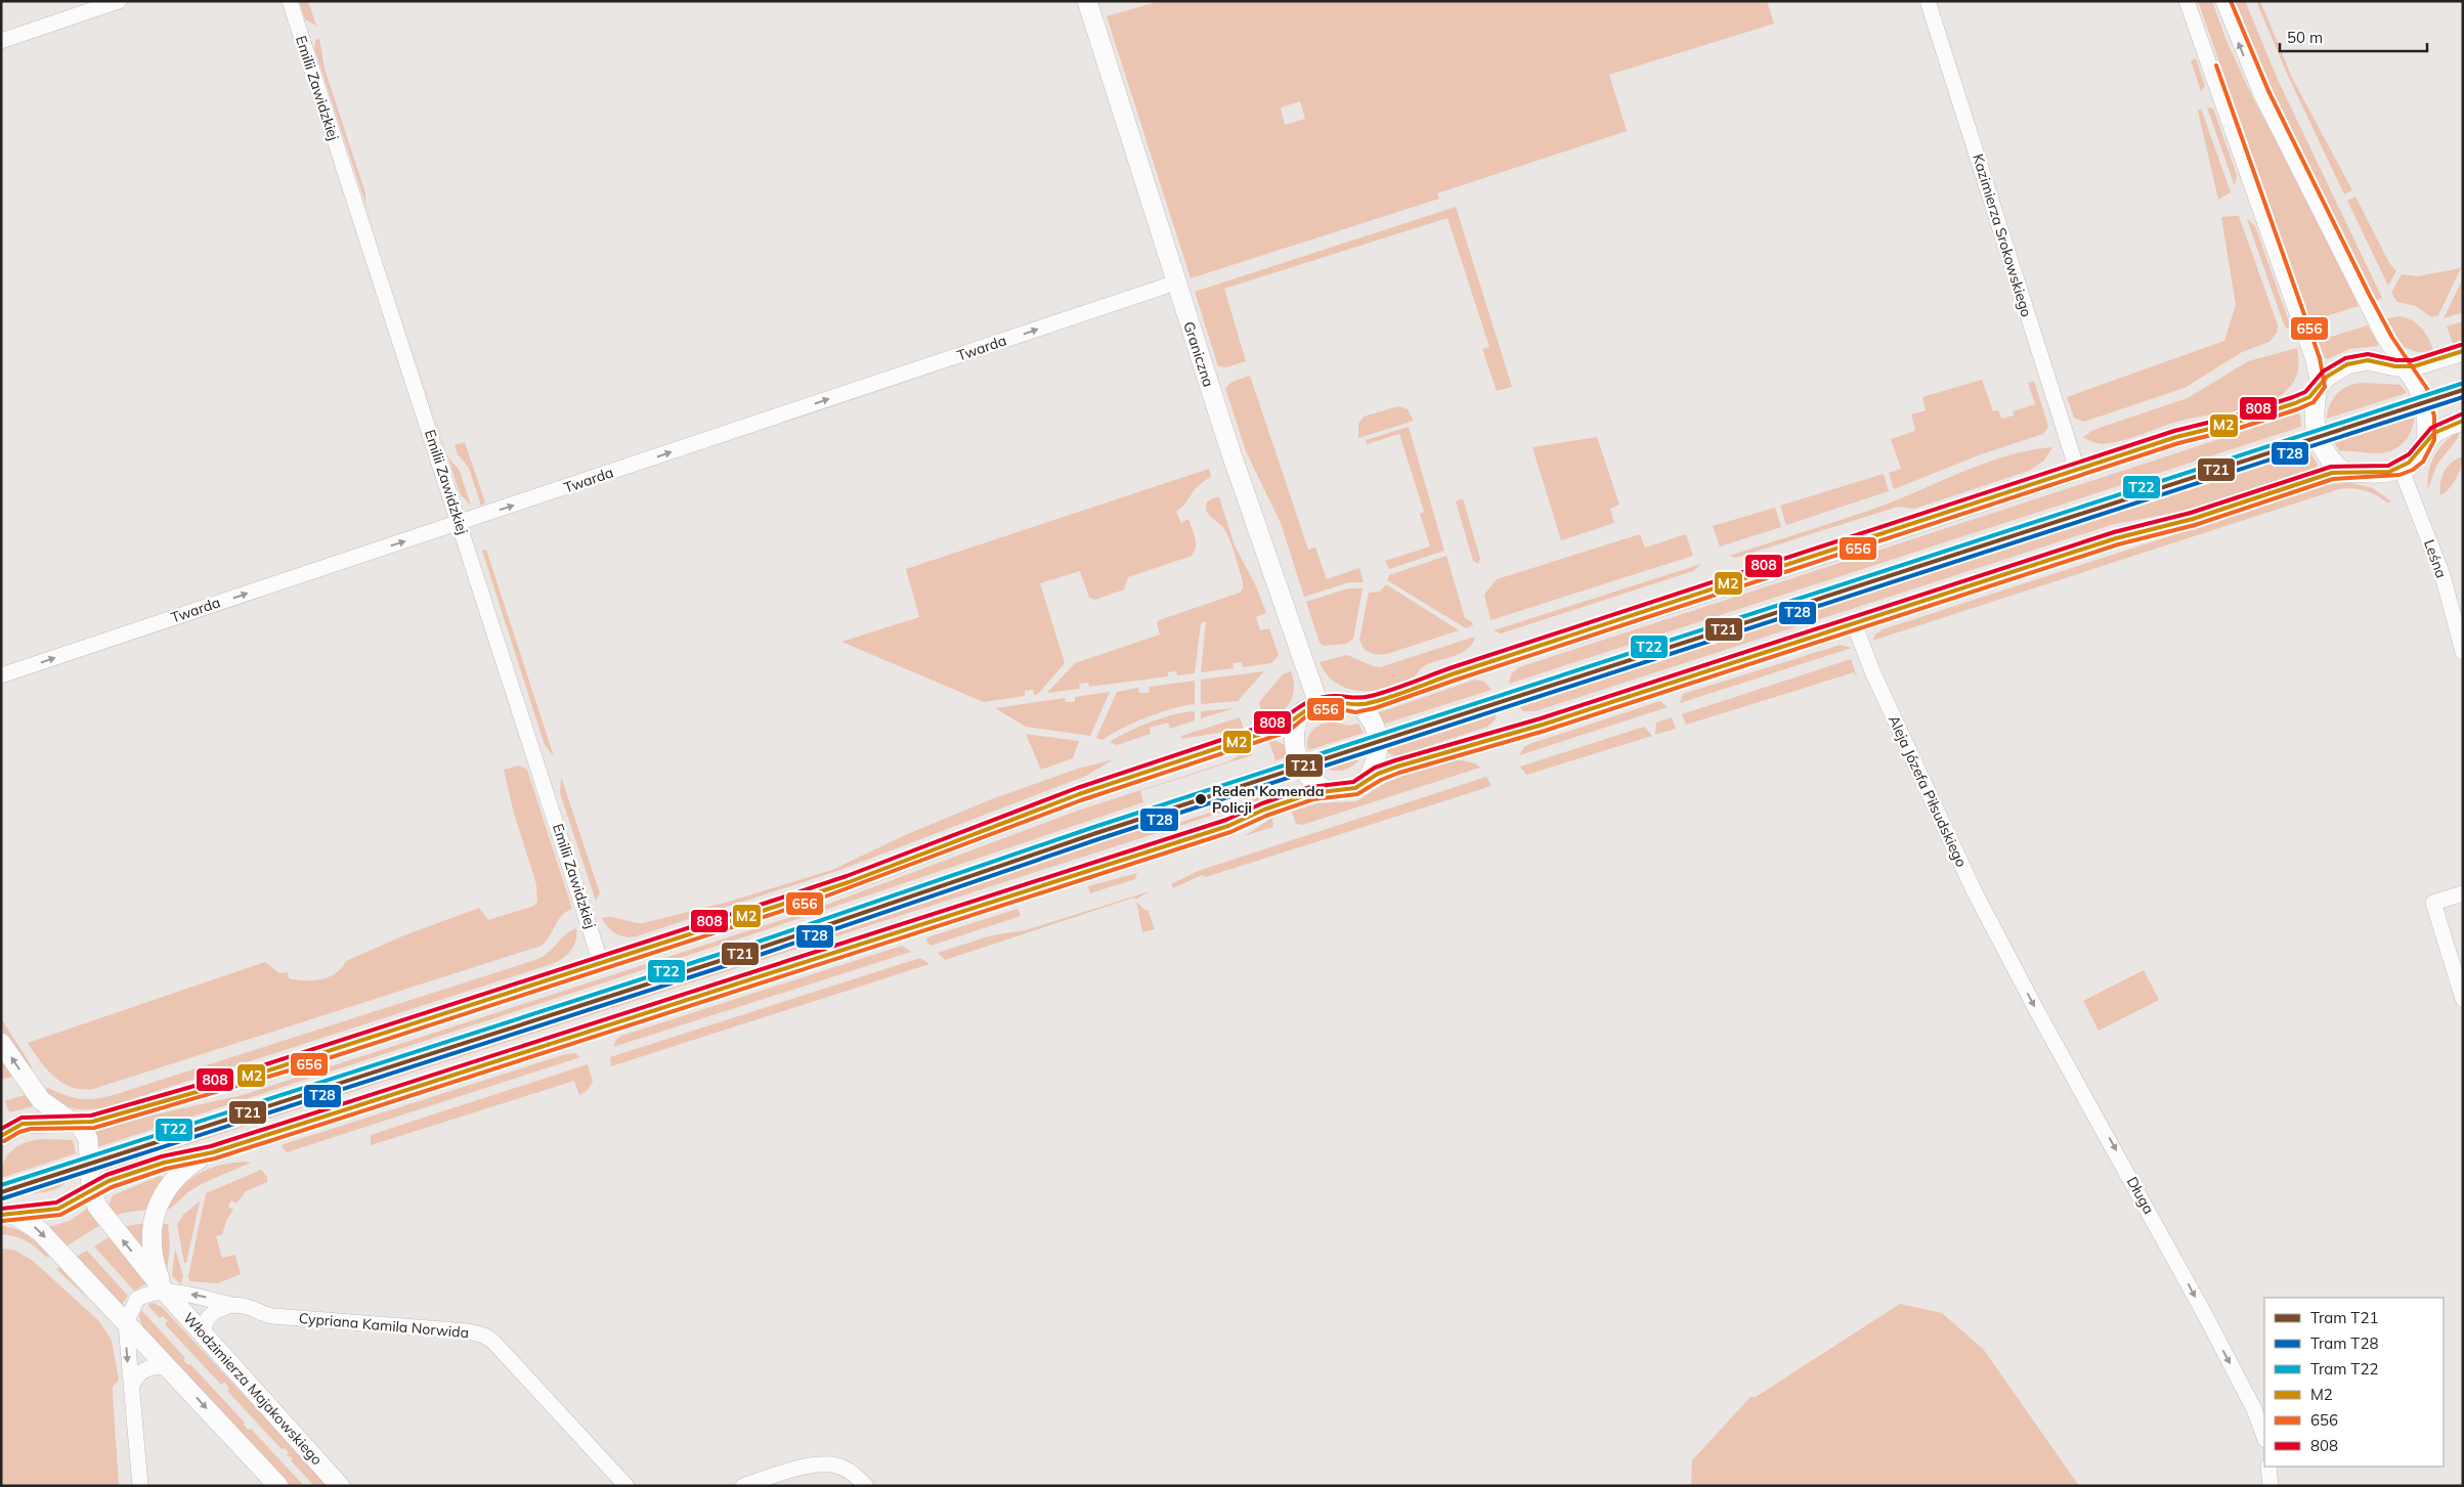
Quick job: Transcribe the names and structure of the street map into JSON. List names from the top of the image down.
{
  "streets": {
    "street": [
      "Emilii Zawidzkiej",
      "Kazimierza Srokowskiego",
      "Twarda",
      "Graniczna",
      "Leśna",
      "Aleja Józefa Piłsudskiego",
      "Długa",
      "Cypriana Kamila Norwida",
      "Włodzimierza Majakowskiego"
    ]
  },
  "crossings": [
    ["Emilii Zawidzkiej", "Twarda"],
    ["Twarda", "Graniczna"],
    ["Aleja Józefa Piłsudskiego", "Długa"],
    ["Cypriana Kamila Norwida", "Włodzimierza Majakowskiego"]
  ],
  "one_way": ["Twarda", "Długa"],
  "places": ["Reden Komenda Policji"],
  "lines": [
    "transit line 656",
    "transit line 808",
    "transit line M2",
    "tram line T22",
    "tram line T21",
    "tram line T28"
  ],
  "legend": [
    "Tram T21",
    "Tram T28",
    "Tram T22",
    "M2",
    "656",
    "808"
  ],
  "scale_bar": "50 m"
}
